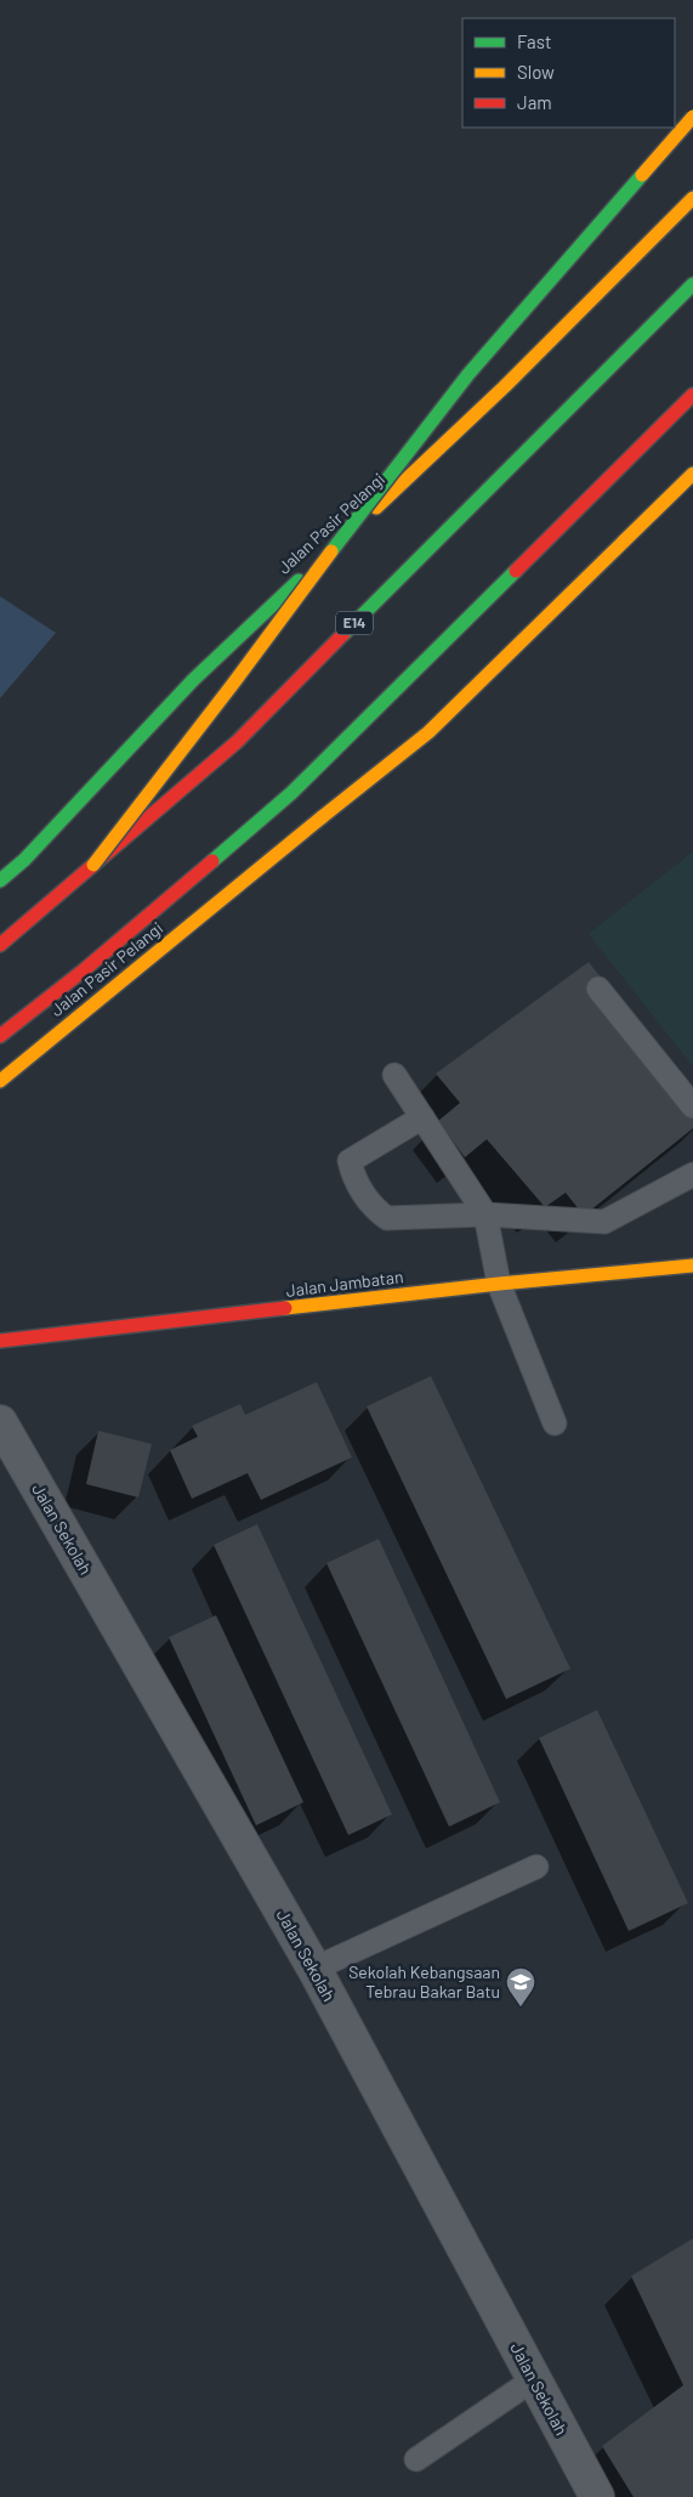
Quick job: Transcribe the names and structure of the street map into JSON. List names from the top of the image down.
{
  "streets": {
    "main road": ["Jalan Pasir Pelangi", "E14", "Jalan Jambatan"],
    "street": ["Jalan Sekolah"]
  },
  "places": {
    "school or university": ["Sekolah Kebangsaan Tebrau Bakar Batu"]
  },
  "legend": ["Fast", "Slow", "Jam"]
}
